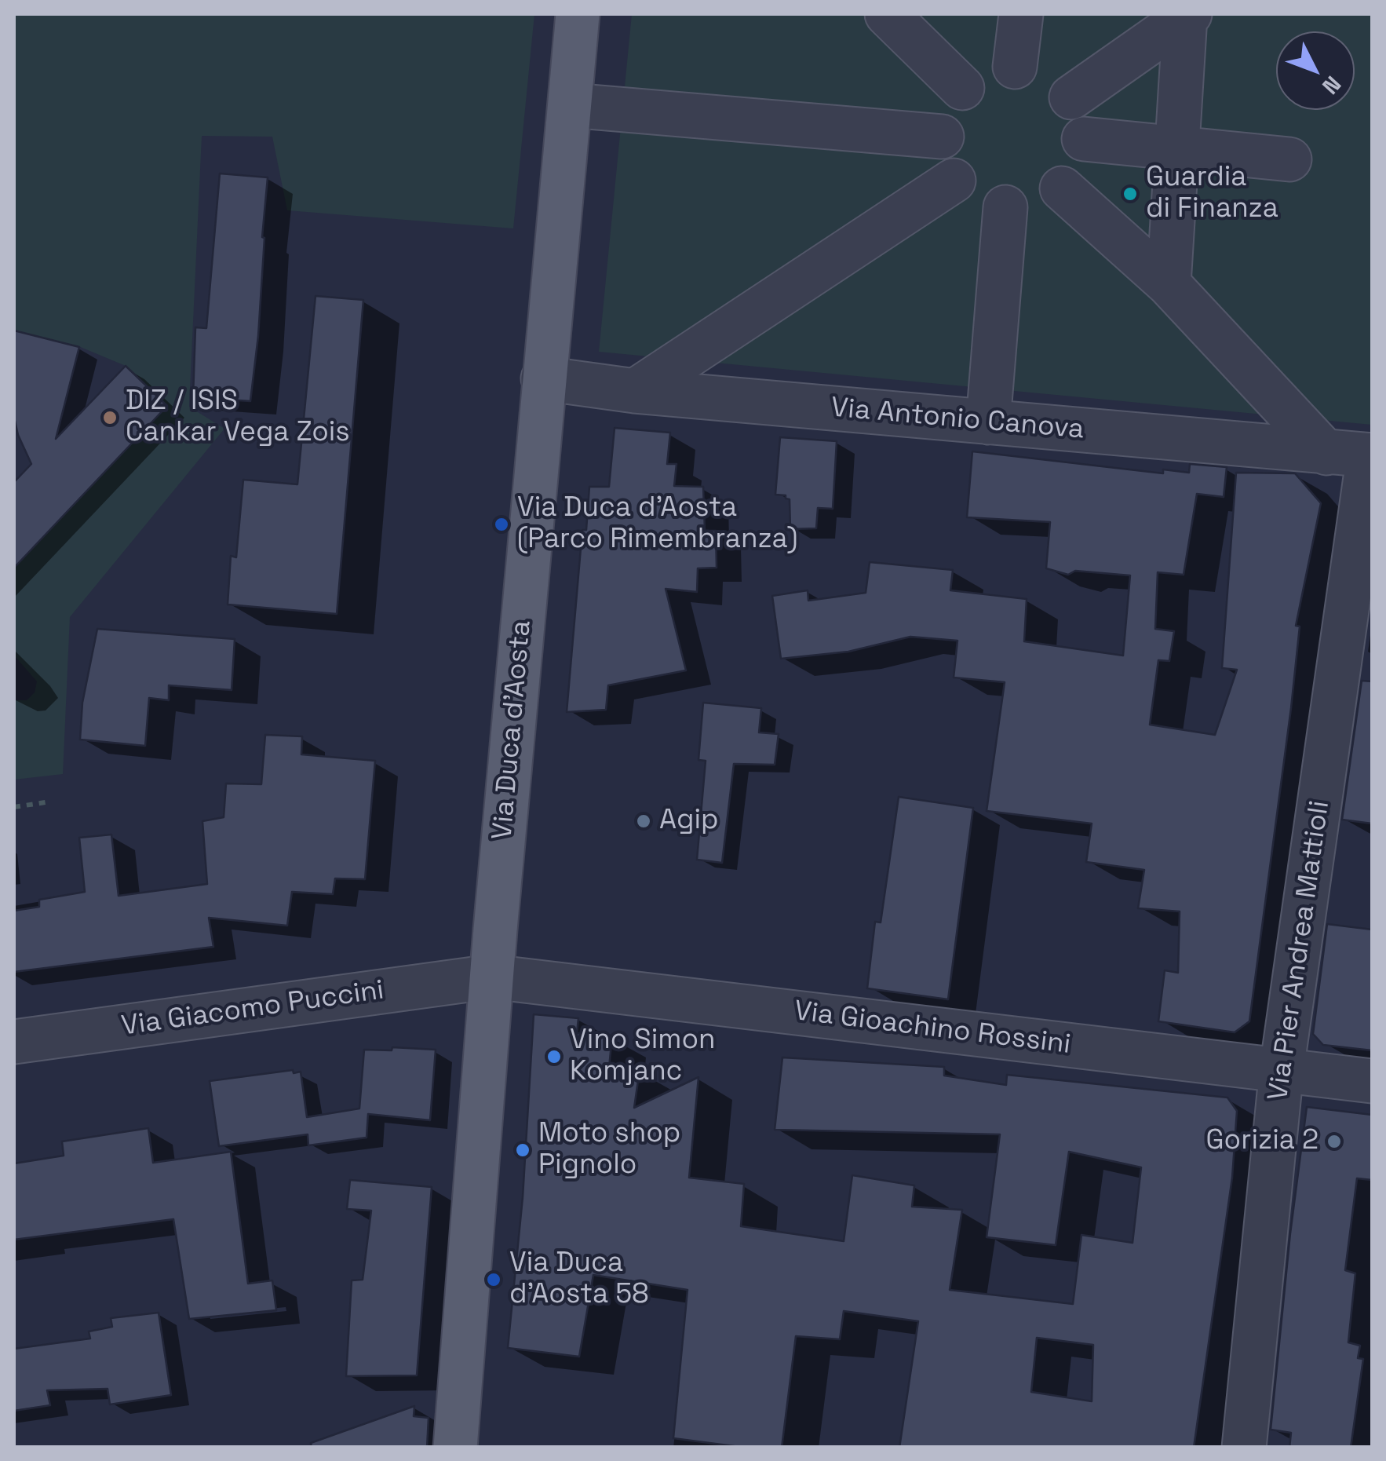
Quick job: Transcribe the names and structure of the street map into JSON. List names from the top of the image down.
{
  "streets": {
    "main road": ["Via Duca d'Aosta"],
    "street": [
      "Via Antonio Canova",
      "Via Pier Andrea Mattioli",
      "Via Giacomo Puccini",
      "Via Gioachino Rossini"
    ]
  },
  "crossings": [
    ["Via Antonio Canova", "Via Duca d'Aosta"],
    ["Via Antonio Canova", "Via Pier Andrea Mattioli"],
    ["Via Duca d'Aosta", "Via Giacomo Puccini"],
    ["Via Duca d'Aosta", "Via Gioachino Rossini"],
    ["Via Pier Andrea Mattioli", "Via Gioachino Rossini"],
    ["Via Giacomo Puccini", "Via Gioachino Rossini"]
  ],
  "places": [
    "Guardia di Finanza",
    "DIZ / ISIS Cankar Vega Zois",
    "Via Duca d'Aosta (Parco Rimembranza)",
    "Agip",
    "Vino Simon Komjanc",
    "Gorizia 2",
    "Moto shop Pignolo",
    "Via Duca d'Aosta 58"
  ],
  "north": "bottom right"
}
